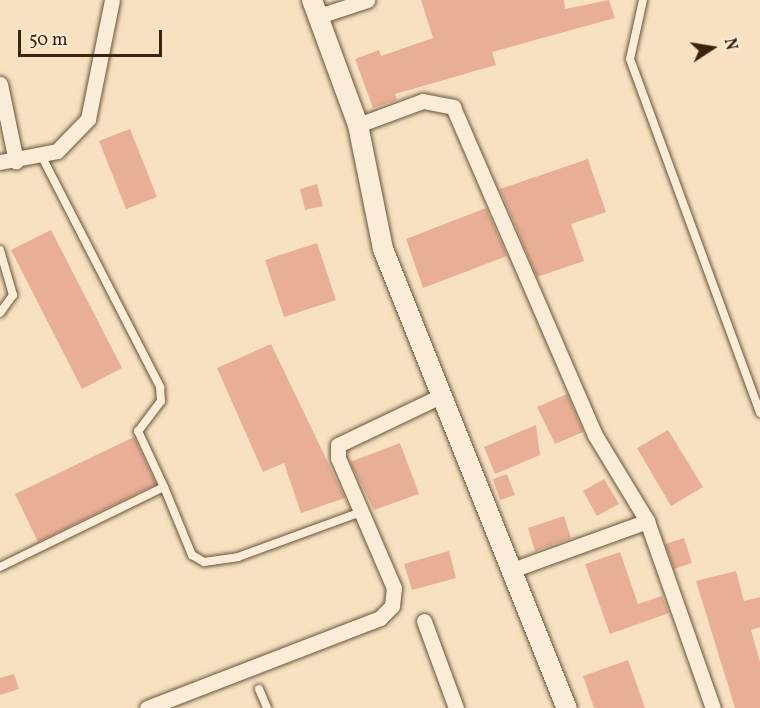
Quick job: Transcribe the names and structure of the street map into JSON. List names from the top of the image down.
{
  "scale_bar": "50 m",
  "north": "right"
}
